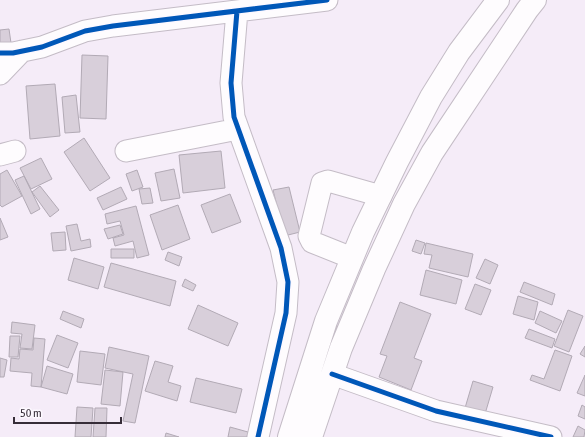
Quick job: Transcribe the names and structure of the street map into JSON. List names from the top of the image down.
{
  "scale_bar": "50 m"
}
